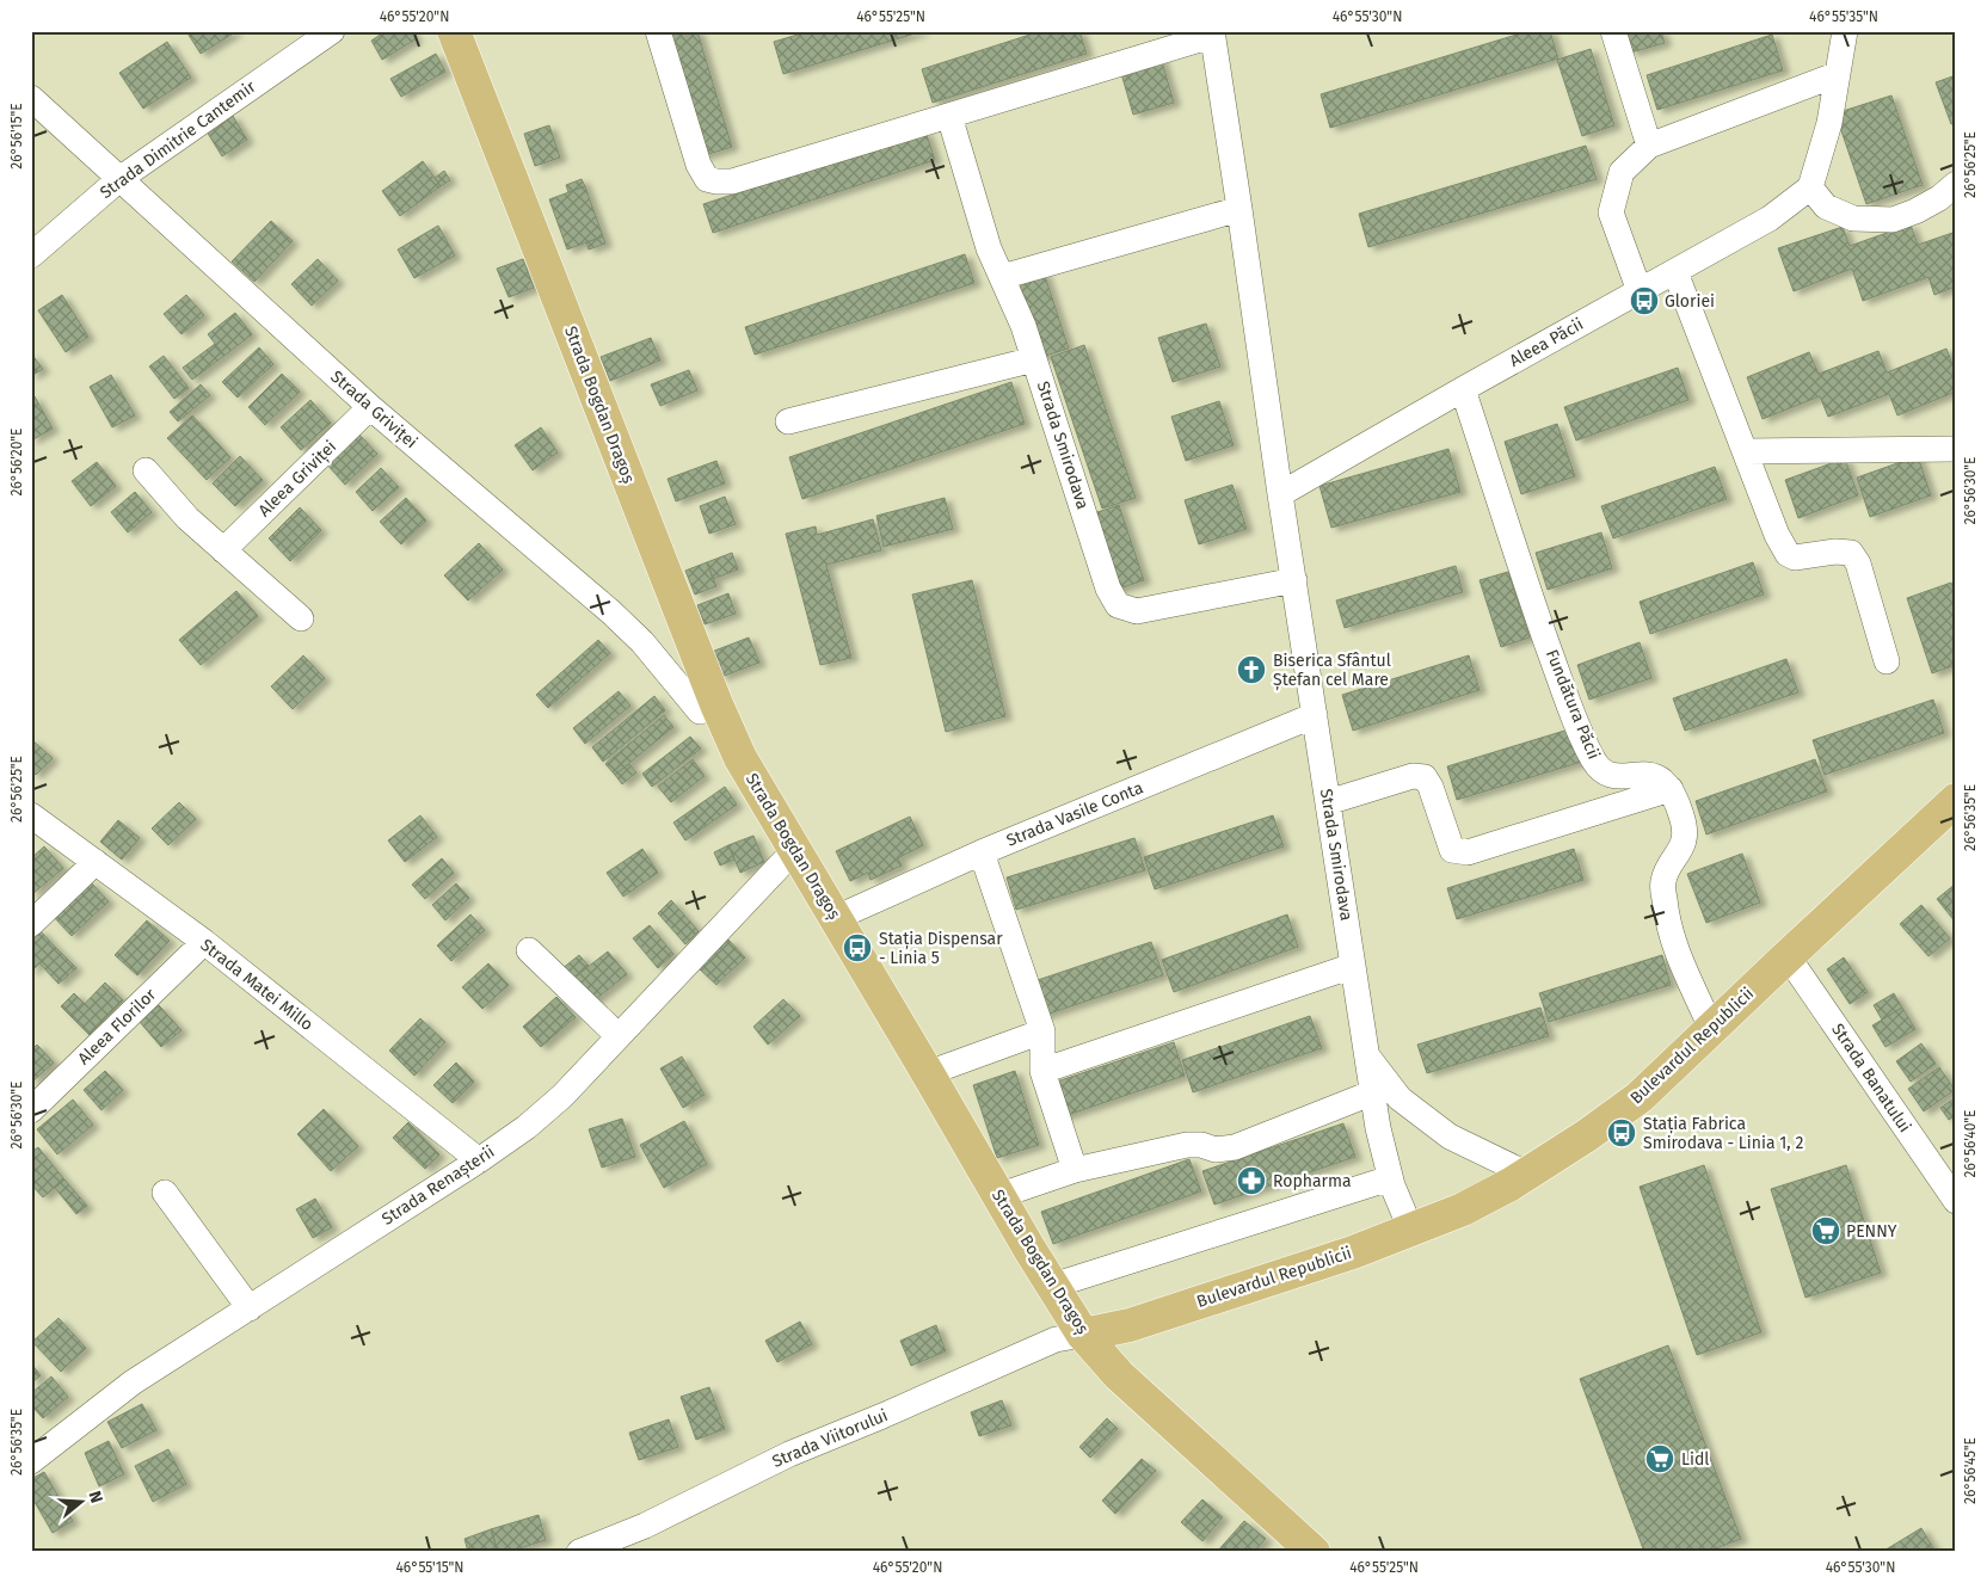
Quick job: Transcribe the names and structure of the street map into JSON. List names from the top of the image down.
{
  "streets": {
    "main road": ["Strada Bogdan Dragoș", "Bulevardul Republicii"],
    "street": [
      "Strada Dimitrie Cantemir",
      "Aleea Păcii",
      "Strada Griviței",
      "Strada Smirodava",
      "Aleea Griviței",
      "Fundătura Păcii",
      "Strada Vasile Conta",
      "Strada Matei Millo",
      "Aleea Florilor",
      "Strada Banatului",
      "Strada Renașterii",
      "Strada Viitorului"
    ]
  },
  "crossings": [
    ["Strada Dimitrie Cantemir", "Strada Griviței"],
    ["Aleea Păcii", "Strada Smirodava"],
    ["Aleea Păcii", "Fundătura Păcii"],
    ["Strada Bogdan Dragoș", "Strada Griviței"],
    ["Strada Bogdan Dragoș", "Strada Vasile Conta"],
    ["Strada Bogdan Dragoș", "Bulevardul Republicii"],
    ["Strada Bogdan Dragoș", "Strada Renașterii"],
    ["Strada Bogdan Dragoș", "Strada Viitorului"],
    ["Strada Griviței", "Aleea Griviței"],
    ["Strada Smirodava", "Strada Vasile Conta"],
    ["Strada Smirodava", "Bulevardul Republicii"],
    ["Strada Matei Millo", "Aleea Florilor"],
    ["Strada Matei Millo", "Strada Renașterii"],
    ["Bulevardul Republicii", "Strada Banatului"],
    ["Bulevardul Republicii", "Strada Viitorului"]
  ],
  "places": {
    "bus stop": ["Gloriei", "Stația Dispensar - Linia 5", "Stația Fabrica Smirodava - Linia 1, 2"],
    "church": ["Biserica Sfântul Ștefan cel Mare"],
    "pharmacy": ["Ropharma"],
    "supermarket": ["PENNY", "Lidl"]
  },
  "north": "right",
  "coordinates": [
    "46°55'20\"N",
    "46°55'25\"N",
    "46°55'30\"N",
    "46°55'35\"N",
    "26°56'15\"E",
    "26°56'25\"E",
    "26°56'20\"E",
    "26°56'30\"E",
    "26°56'35\"E",
    "26°56'40\"E",
    "26°56'45\"E",
    "46°55'15\"N"
  ]
}
